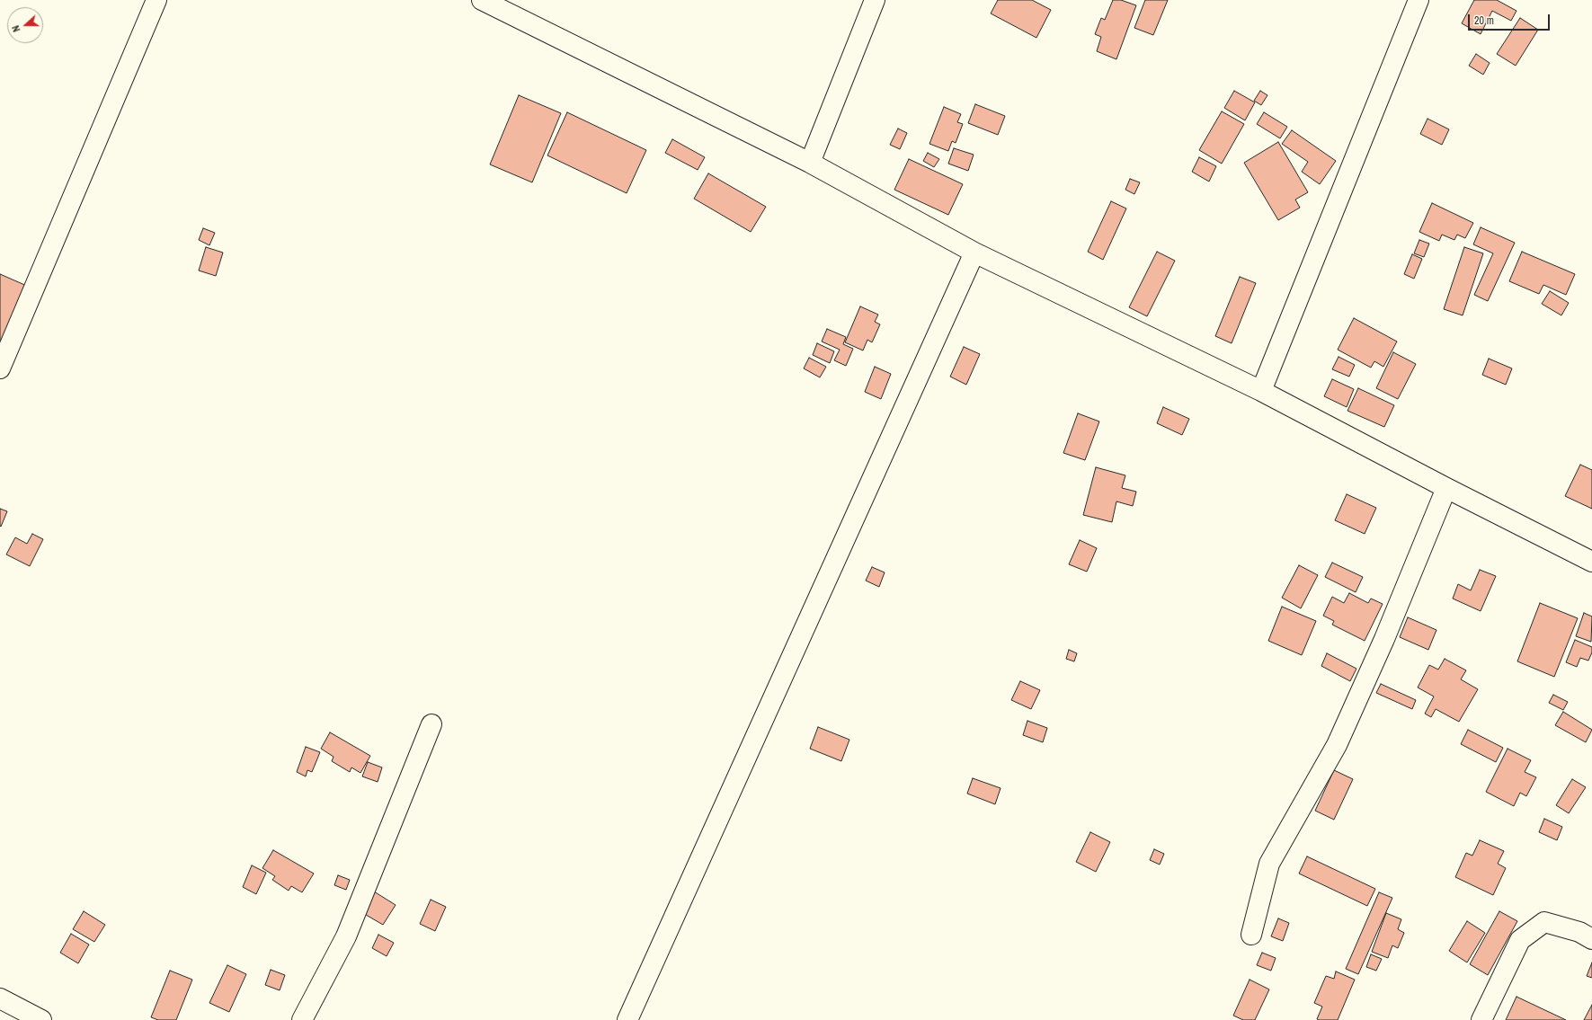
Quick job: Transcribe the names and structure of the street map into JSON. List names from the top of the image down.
{
  "scale_bar": "20 m",
  "north": "left"
}
